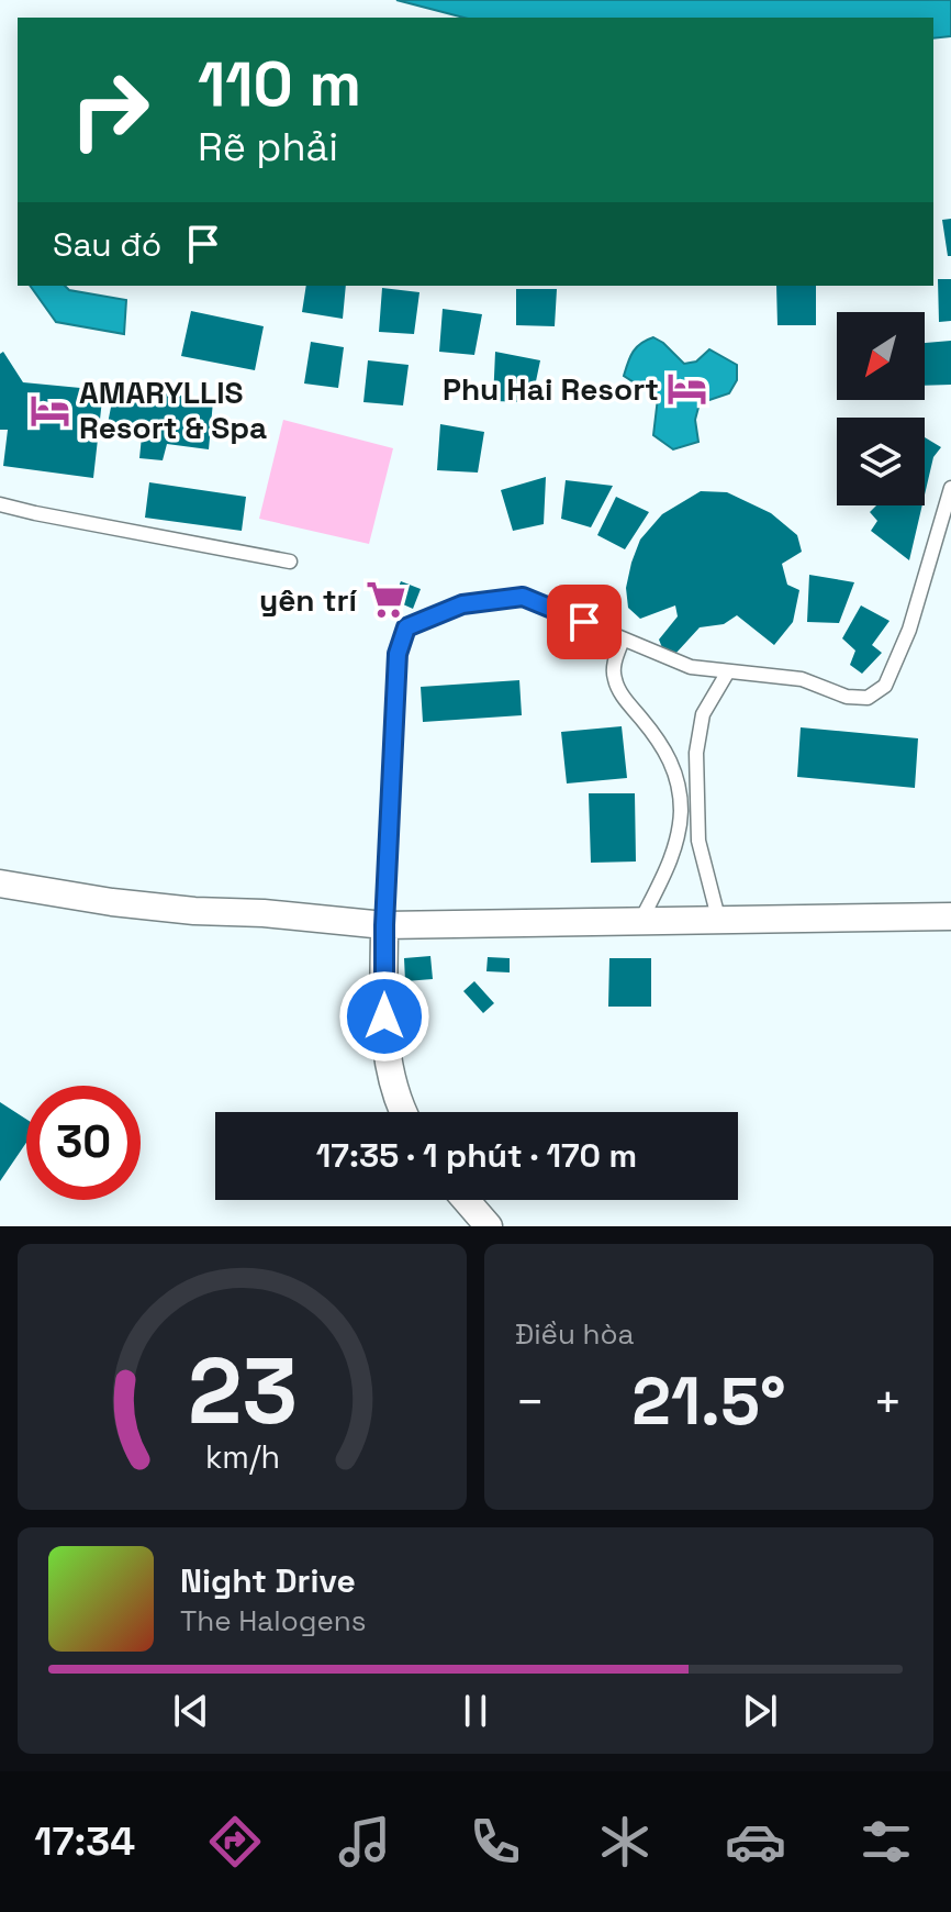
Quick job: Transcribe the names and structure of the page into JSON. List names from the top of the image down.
{
  "places": {
    "hotel": ["Phu Hai Resort", "AMARYLLIS Resort & Spa"],
    "supermarket": ["yên trí"]
  },
  "north": "bottom left",
  "page": {
    "turn": ["110 m", "Rẽ phải"],
    "then": "Sau đó",
    "limit": "30",
    "trip": "17:35 · 1 phút · 170 m",
    "tile": "Điều hòa",
    "heat": ["−", "21.5°", "+"],
    "song": ["Night Drive", "The Halogens"],
    "tabs": "17:34",
    "gauge": ["23", "km/h"]
  }
}
